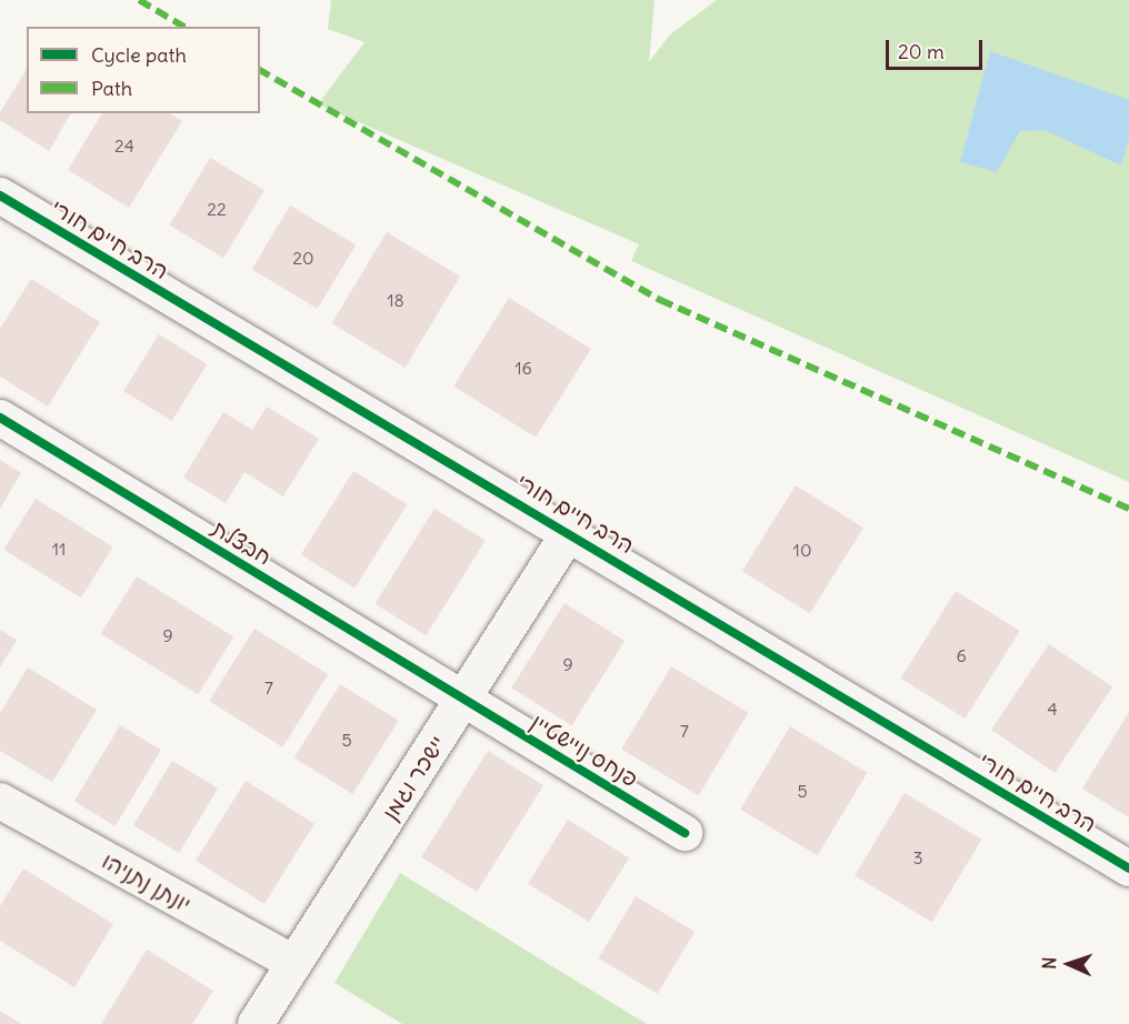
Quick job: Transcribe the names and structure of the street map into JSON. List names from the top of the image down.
{
  "streets": {
    "street": [
      "הרב חיים חורי",
      "חבצלת",
      "פנחס נויישטיין",
      "יישכר וגמן",
      "יונתן נתניהו"
    ]
  },
  "crossings": [
    ["הרב חיים חורי", "יישכר וגמן"],
    ["חבצלת", "פנחס נויישטיין"],
    ["חבצלת", "יישכר וגמן"],
    ["פנחס נויישטיין", "יישכר וגמן"],
    ["יישכר וגמן", "יונתן נתניהו"]
  ],
  "house_numbers": [
    "24",
    "22",
    "20",
    "18",
    "16",
    "11",
    "10",
    "9",
    "6",
    "9",
    "7",
    "4",
    "7",
    "5",
    "5",
    "3"
  ],
  "legend": ["Cycle path", "Path"],
  "scale_bar": "20 m",
  "north": "left"
}
